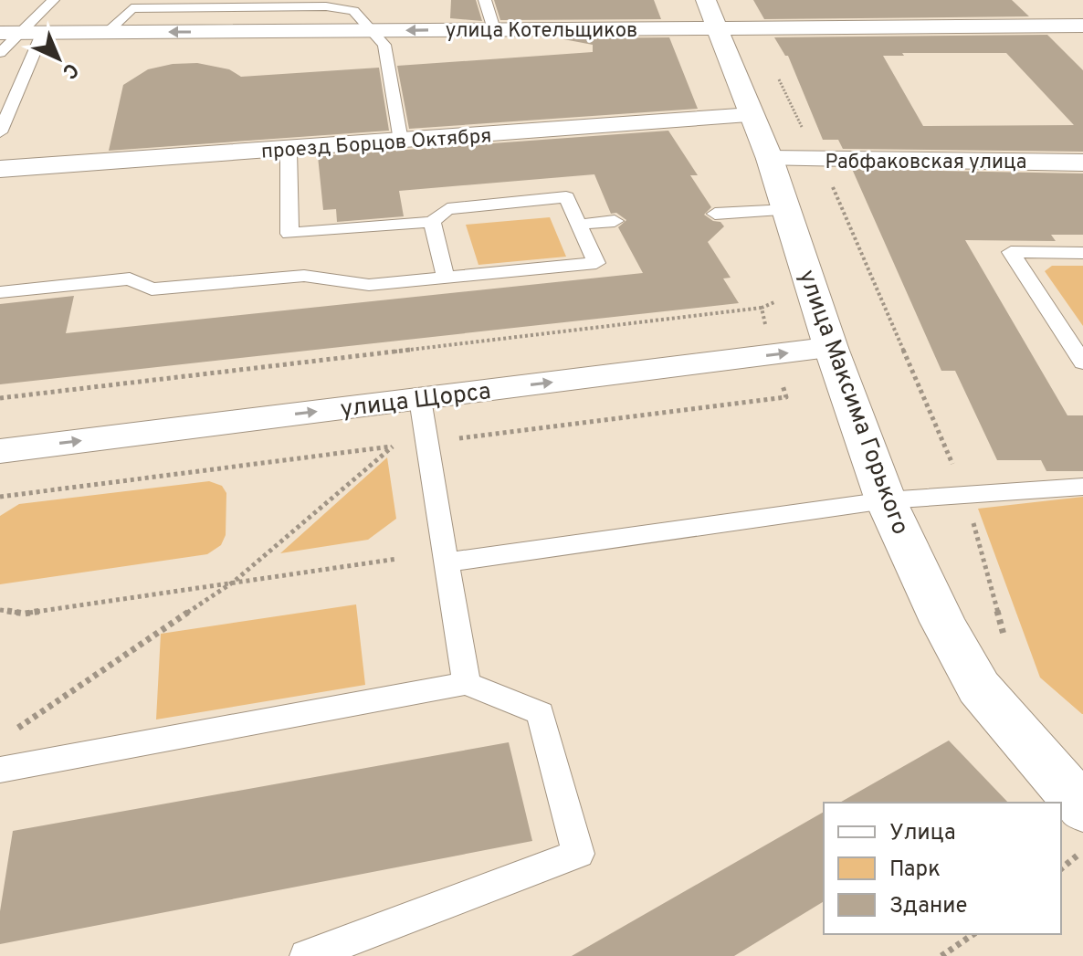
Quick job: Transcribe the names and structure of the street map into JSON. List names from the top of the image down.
{
  "streets": {
    "street": [
      "улица Котельщиков",
      "проезд Борцов Октября",
      "Рабфаковская улица",
      "улица Щорса",
      "улица Максима Горького"
    ]
  },
  "crossings": [
    ["улица Котельщиков", "улица Максима Горького"],
    ["проезд Борцов Октября", "улица Максима Горького"],
    ["Рабфаковская улица", "улица Максима Горького"],
    ["улица Щорса", "улица Максима Горького"]
  ],
  "one_way": ["улица Щорса"],
  "legend": ["Улица", "Парк", "Здание"],
  "north": "bottom right"
}
